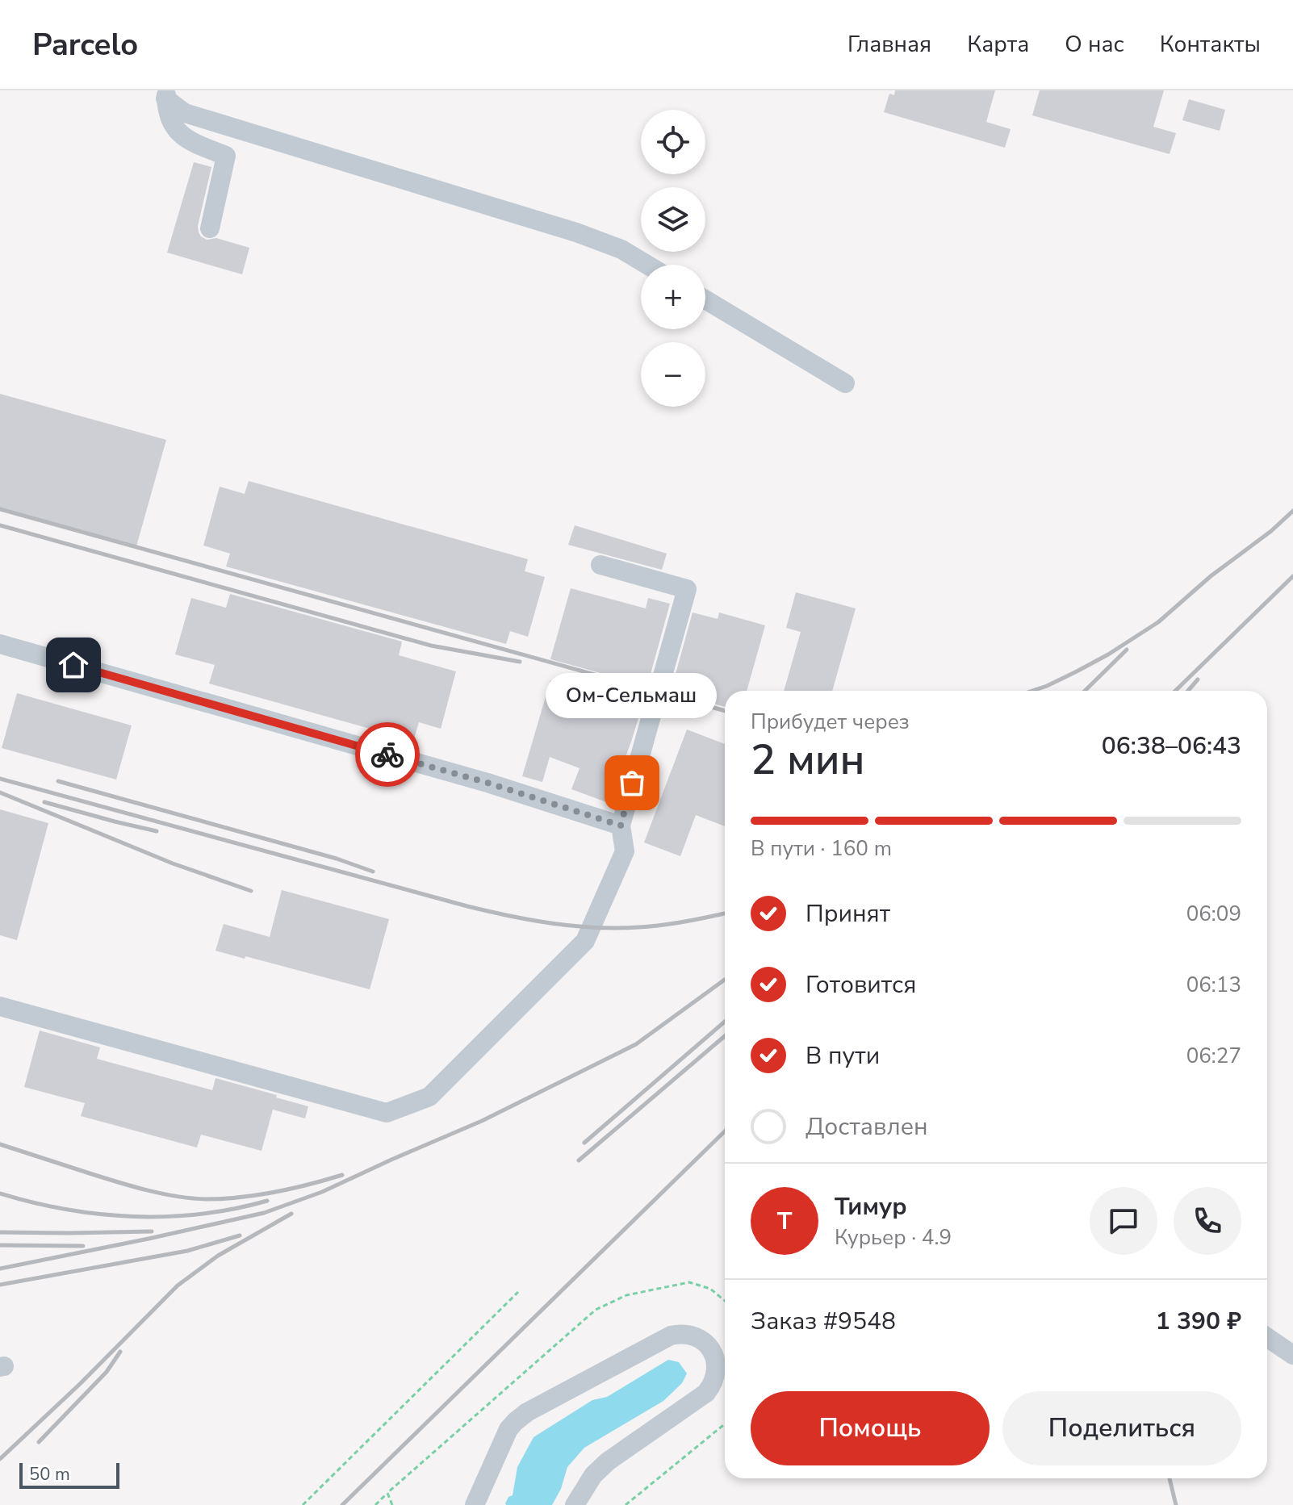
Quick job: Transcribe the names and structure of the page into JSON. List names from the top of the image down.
{
  "places": ["Ом-Сельмаш"],
  "scale_bar": "50 m",
  "page": {
    "header": "Parcelo",
    "nav": [
      "Главная",
      "Карта",
      "О нас",
      "Контакты"
    ],
    "map_buttons": ["+", "−"],
    "bubble": "Ом-Сельмаш",
    "heading": ["2 мин", "Прибудет через", "06:38–06:43"],
    "panel": [
      "Тимур",
      "Курьер · 4.9",
      "Заказ #9548",
      "1 390 ₽"
    ],
    "bar": "В пути · 160 m",
    "list": [
      ["Принят", "06:09"],
      ["Готовится", "06:13"],
      ["В пути", "06:27"],
      "Доставлен"
    ],
    "round": "Т",
    "buttons": ["Помощь", "Поделиться"],
    "scale": "50 m"
  }
}
